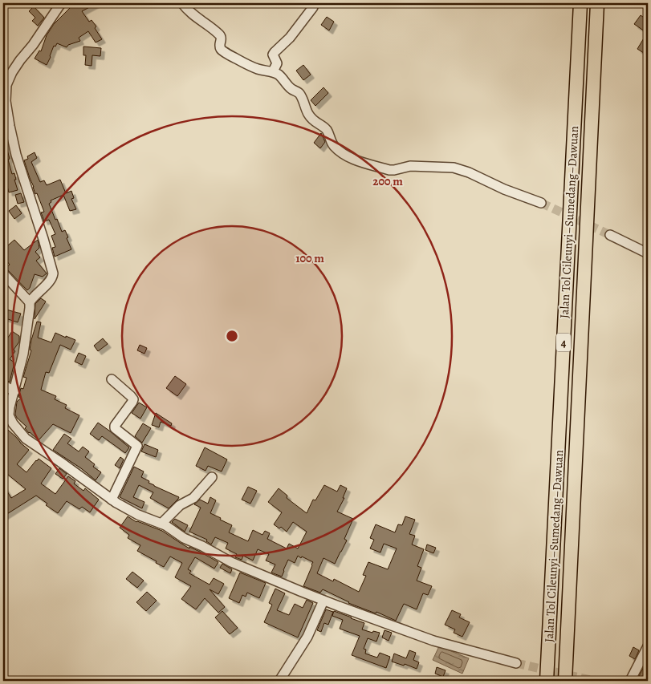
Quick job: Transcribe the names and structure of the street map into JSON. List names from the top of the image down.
{
  "streets": {
    "highway": ["Jalan Tol Cileunyi–Sumedang–Dawuan", "4"]
  },
  "rings": ["200 m", "100 m"]
}
